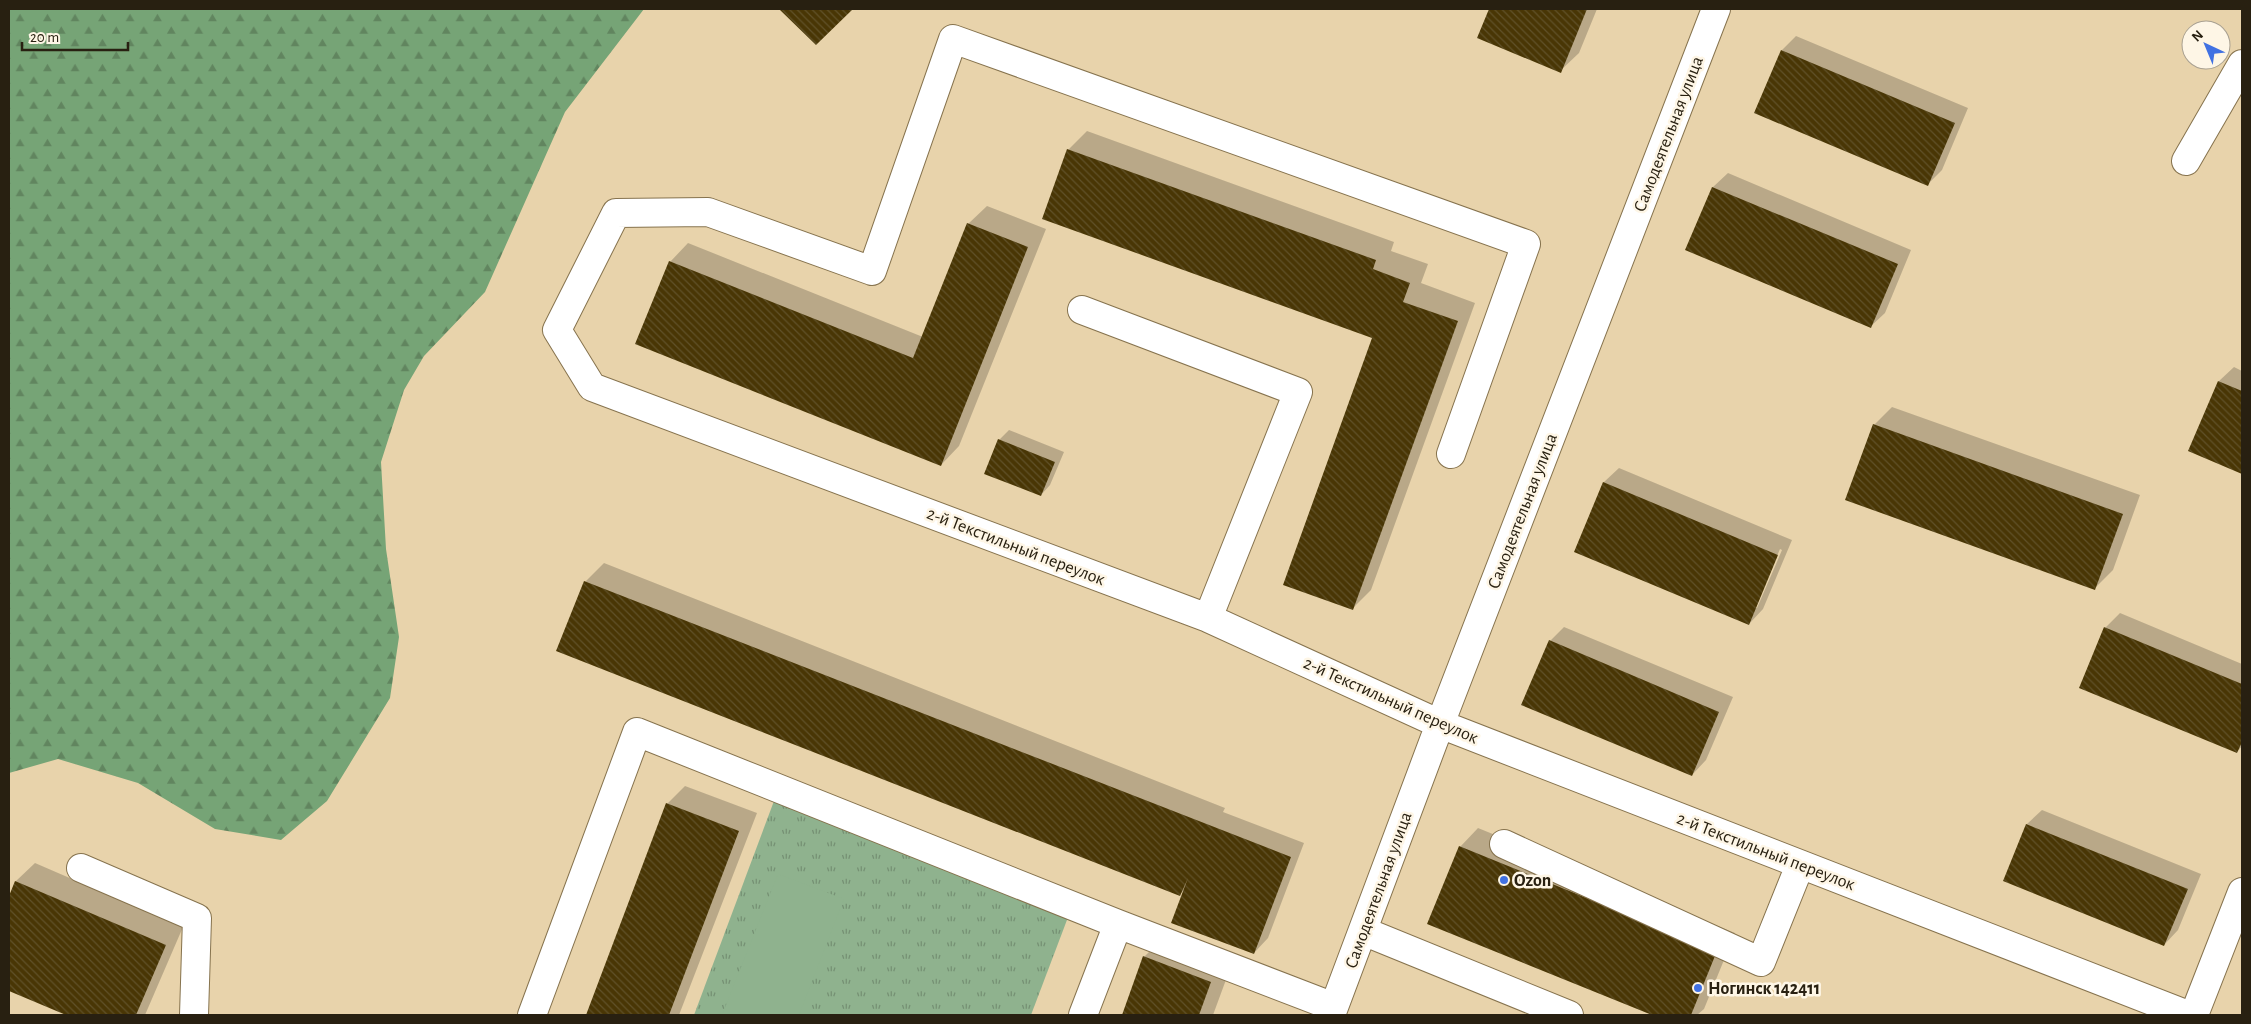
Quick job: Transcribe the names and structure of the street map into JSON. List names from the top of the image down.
{
  "streets": {
    "street": ["Самодеятельная улица", "2-й Текстильный переулок"]
  },
  "crossings": [
    ["Самодеятельная улица", "2-й Текстильный переулок"]
  ],
  "places": ["Ozon", "Ногинск 142411"],
  "scale_bar": "20 m",
  "north": "top left"
}
